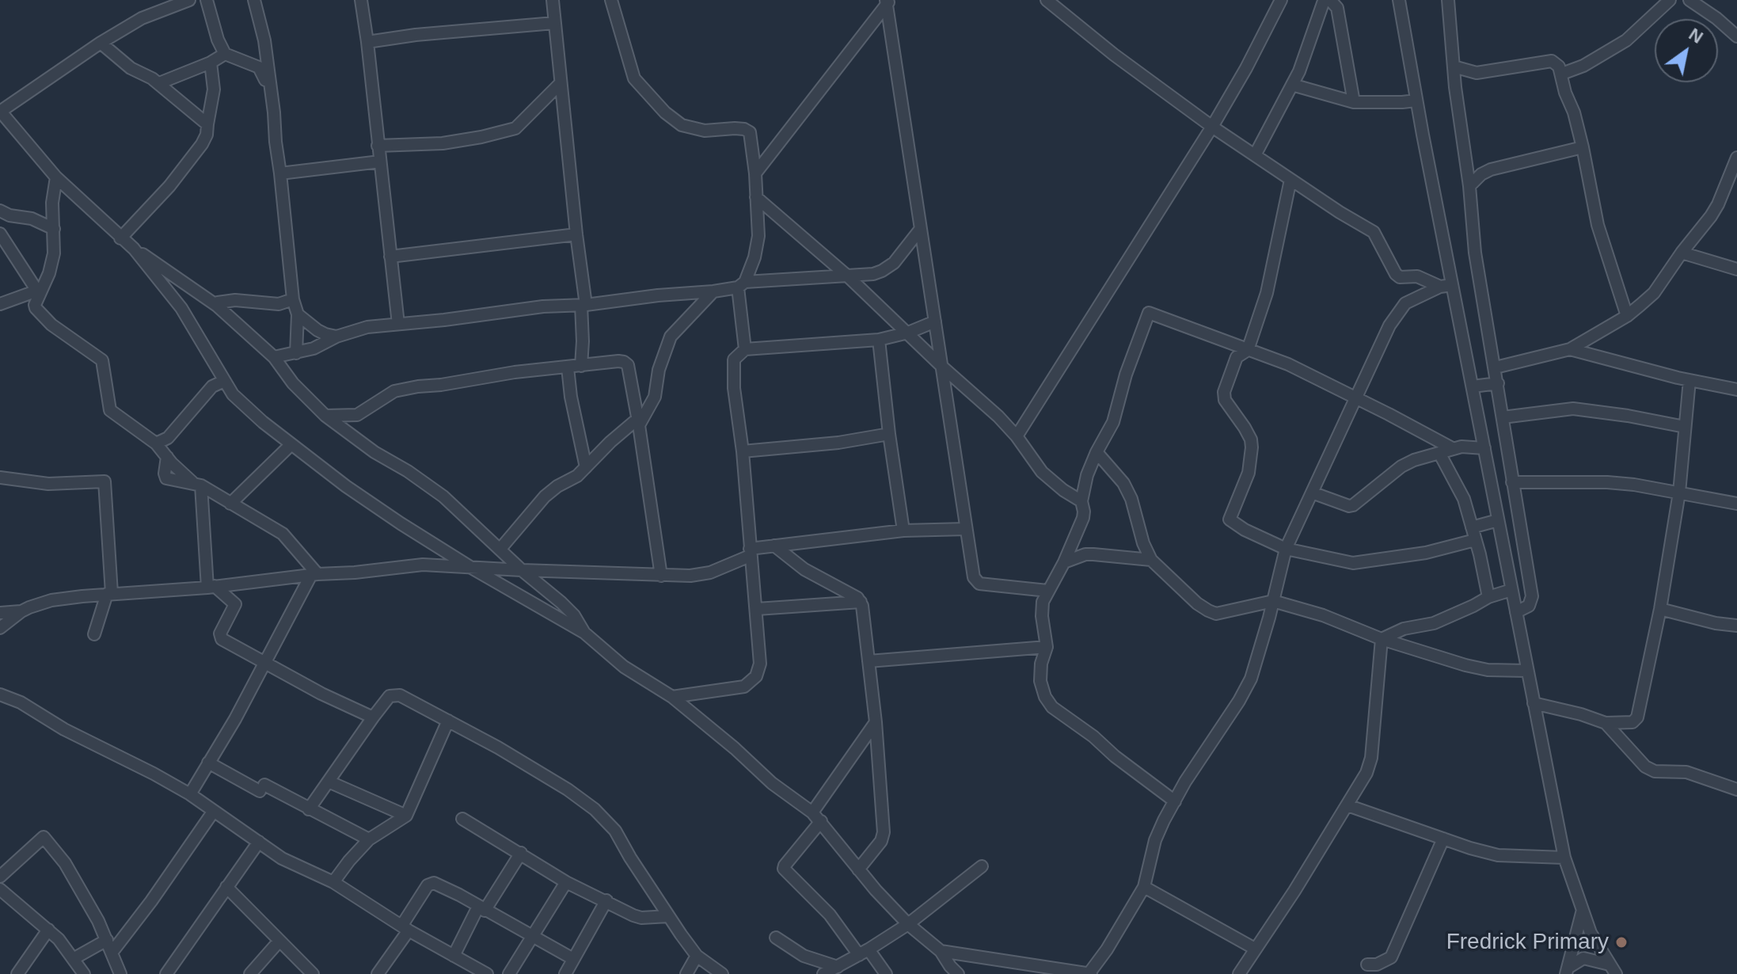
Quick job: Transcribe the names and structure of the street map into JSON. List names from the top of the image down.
{
  "places": ["Fredrick Primary"],
  "north": "top right"
}
